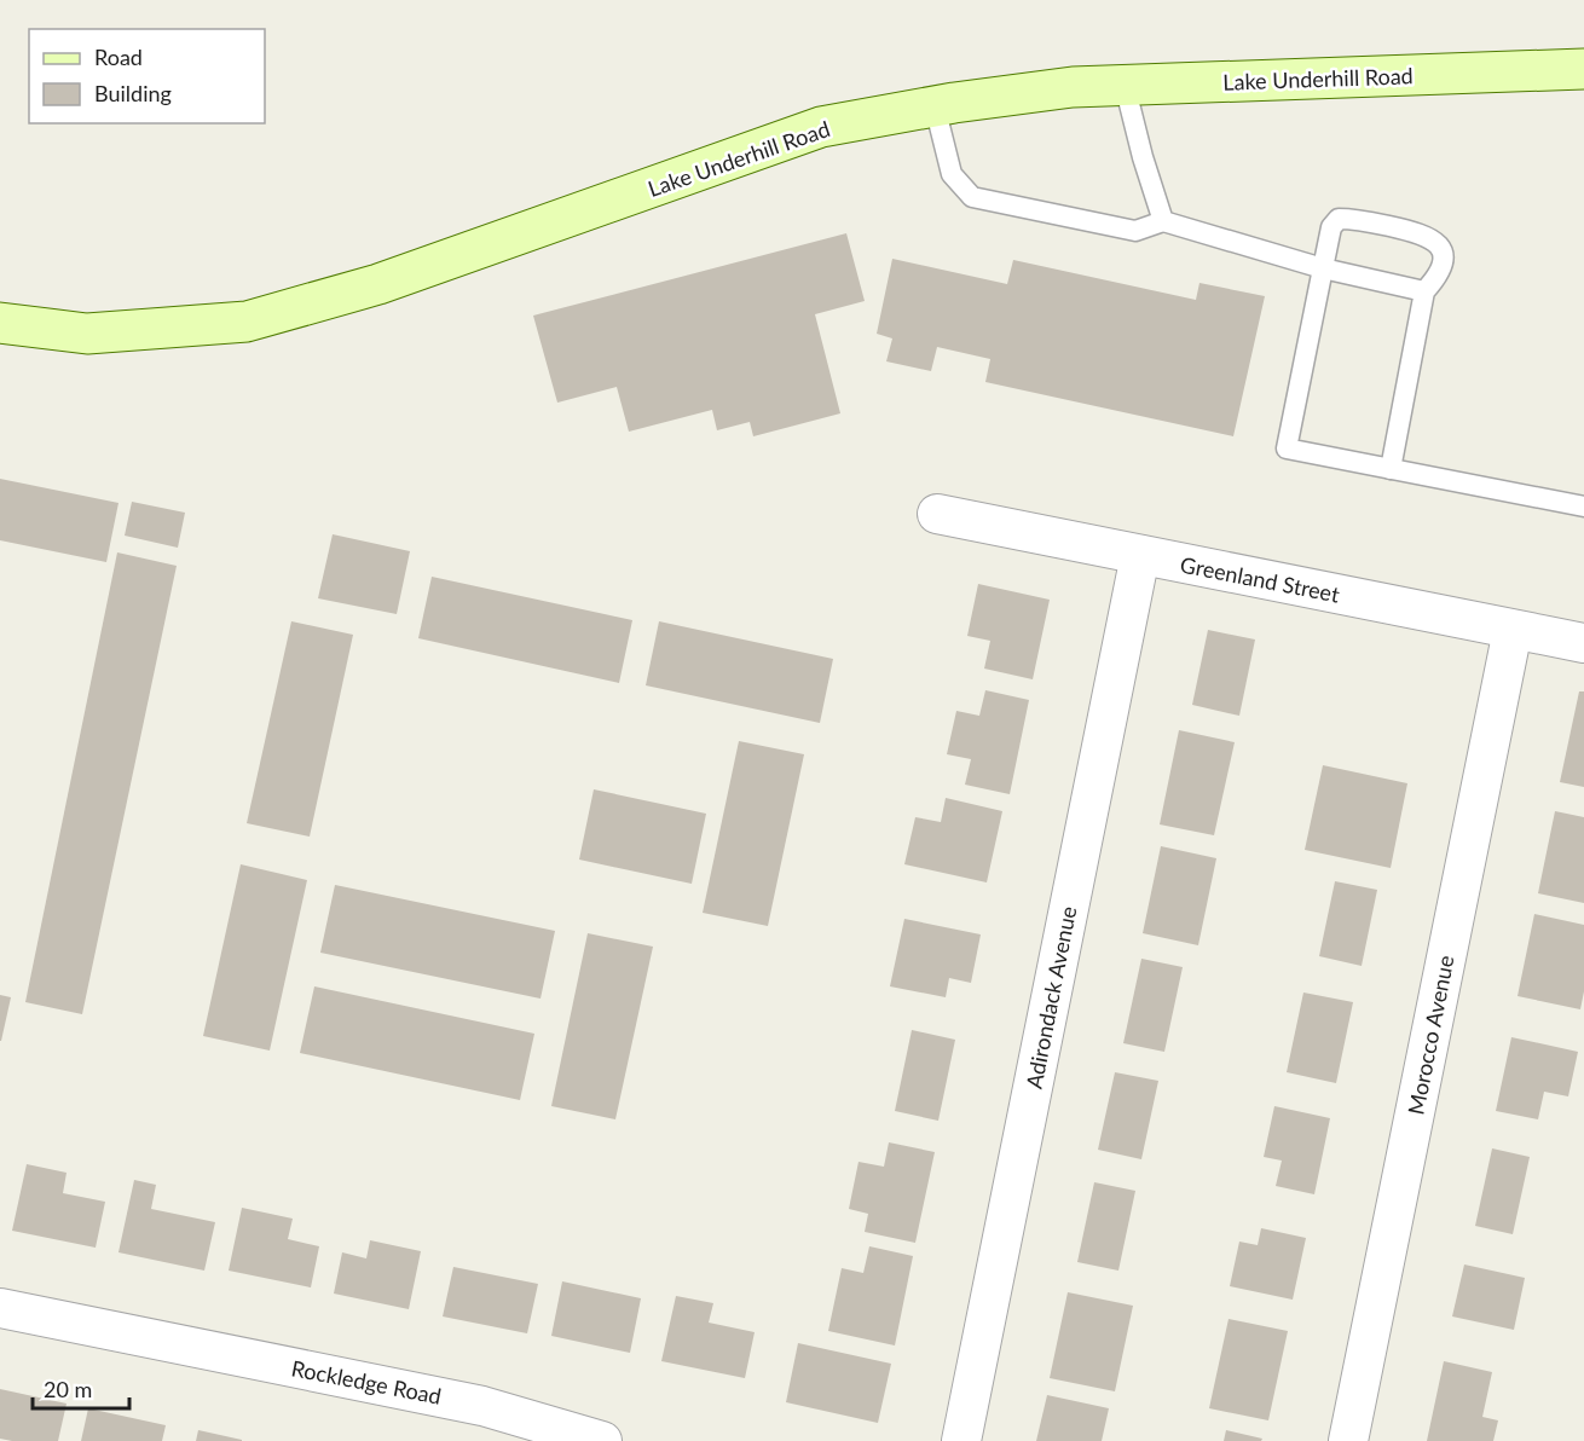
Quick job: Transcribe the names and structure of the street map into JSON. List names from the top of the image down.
{
  "streets": {
    "main road": ["Lake Underhill Road"],
    "street": [
      "Greenland Street",
      "Adirondack Avenue",
      "Morocco Avenue",
      "Rockledge Road"
    ]
  },
  "crossings": [
    ["Greenland Street", "Adirondack Avenue"],
    ["Greenland Street", "Morocco Avenue"]
  ],
  "legend": ["Road", "Building"],
  "scale_bar": "20 m"
}
